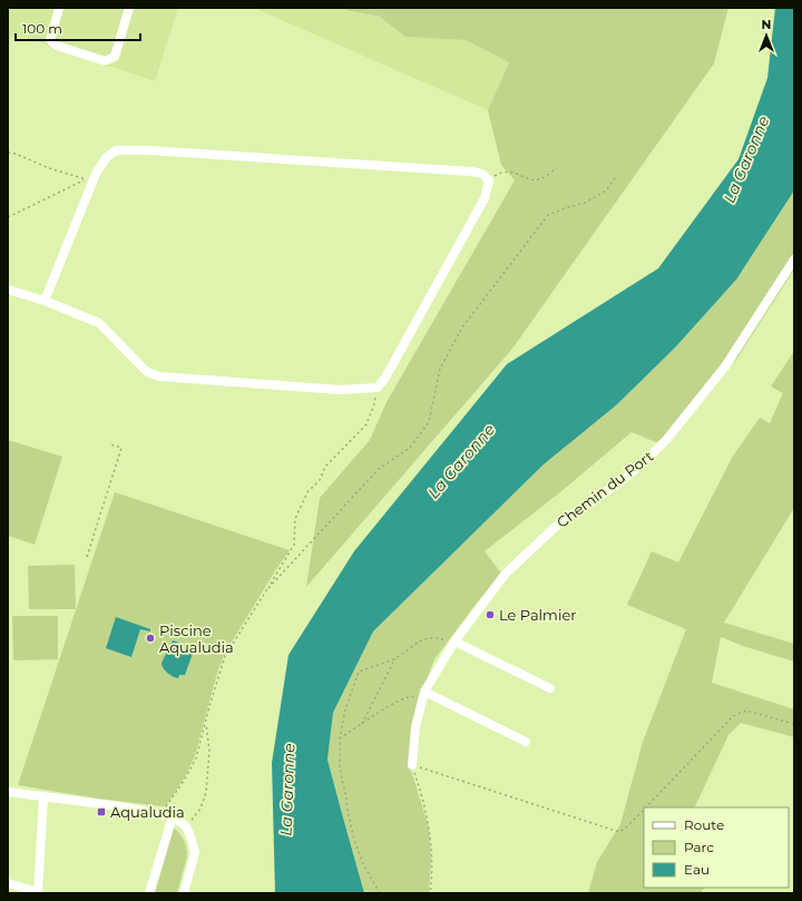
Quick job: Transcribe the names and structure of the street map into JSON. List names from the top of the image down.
{
  "streets": {
    "street": ["Chemin du Port"]
  },
  "water": ["La Garonne"],
  "places": {
    "other": ["Le Palmier", "Piscine Aqualudia"],
    "transit": ["Aqualudia"]
  },
  "legend": ["Route", "Parc", "Eau"],
  "scale_bar": "100 m",
  "north": "top"
}
